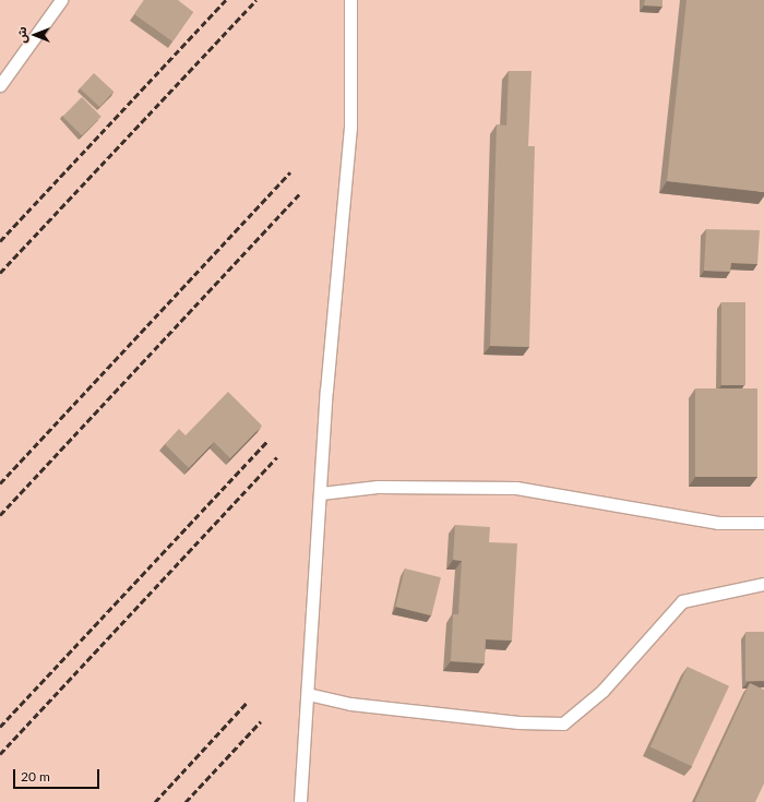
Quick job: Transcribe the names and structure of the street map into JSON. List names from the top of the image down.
{
  "scale_bar": "20 m",
  "north": "left"
}
